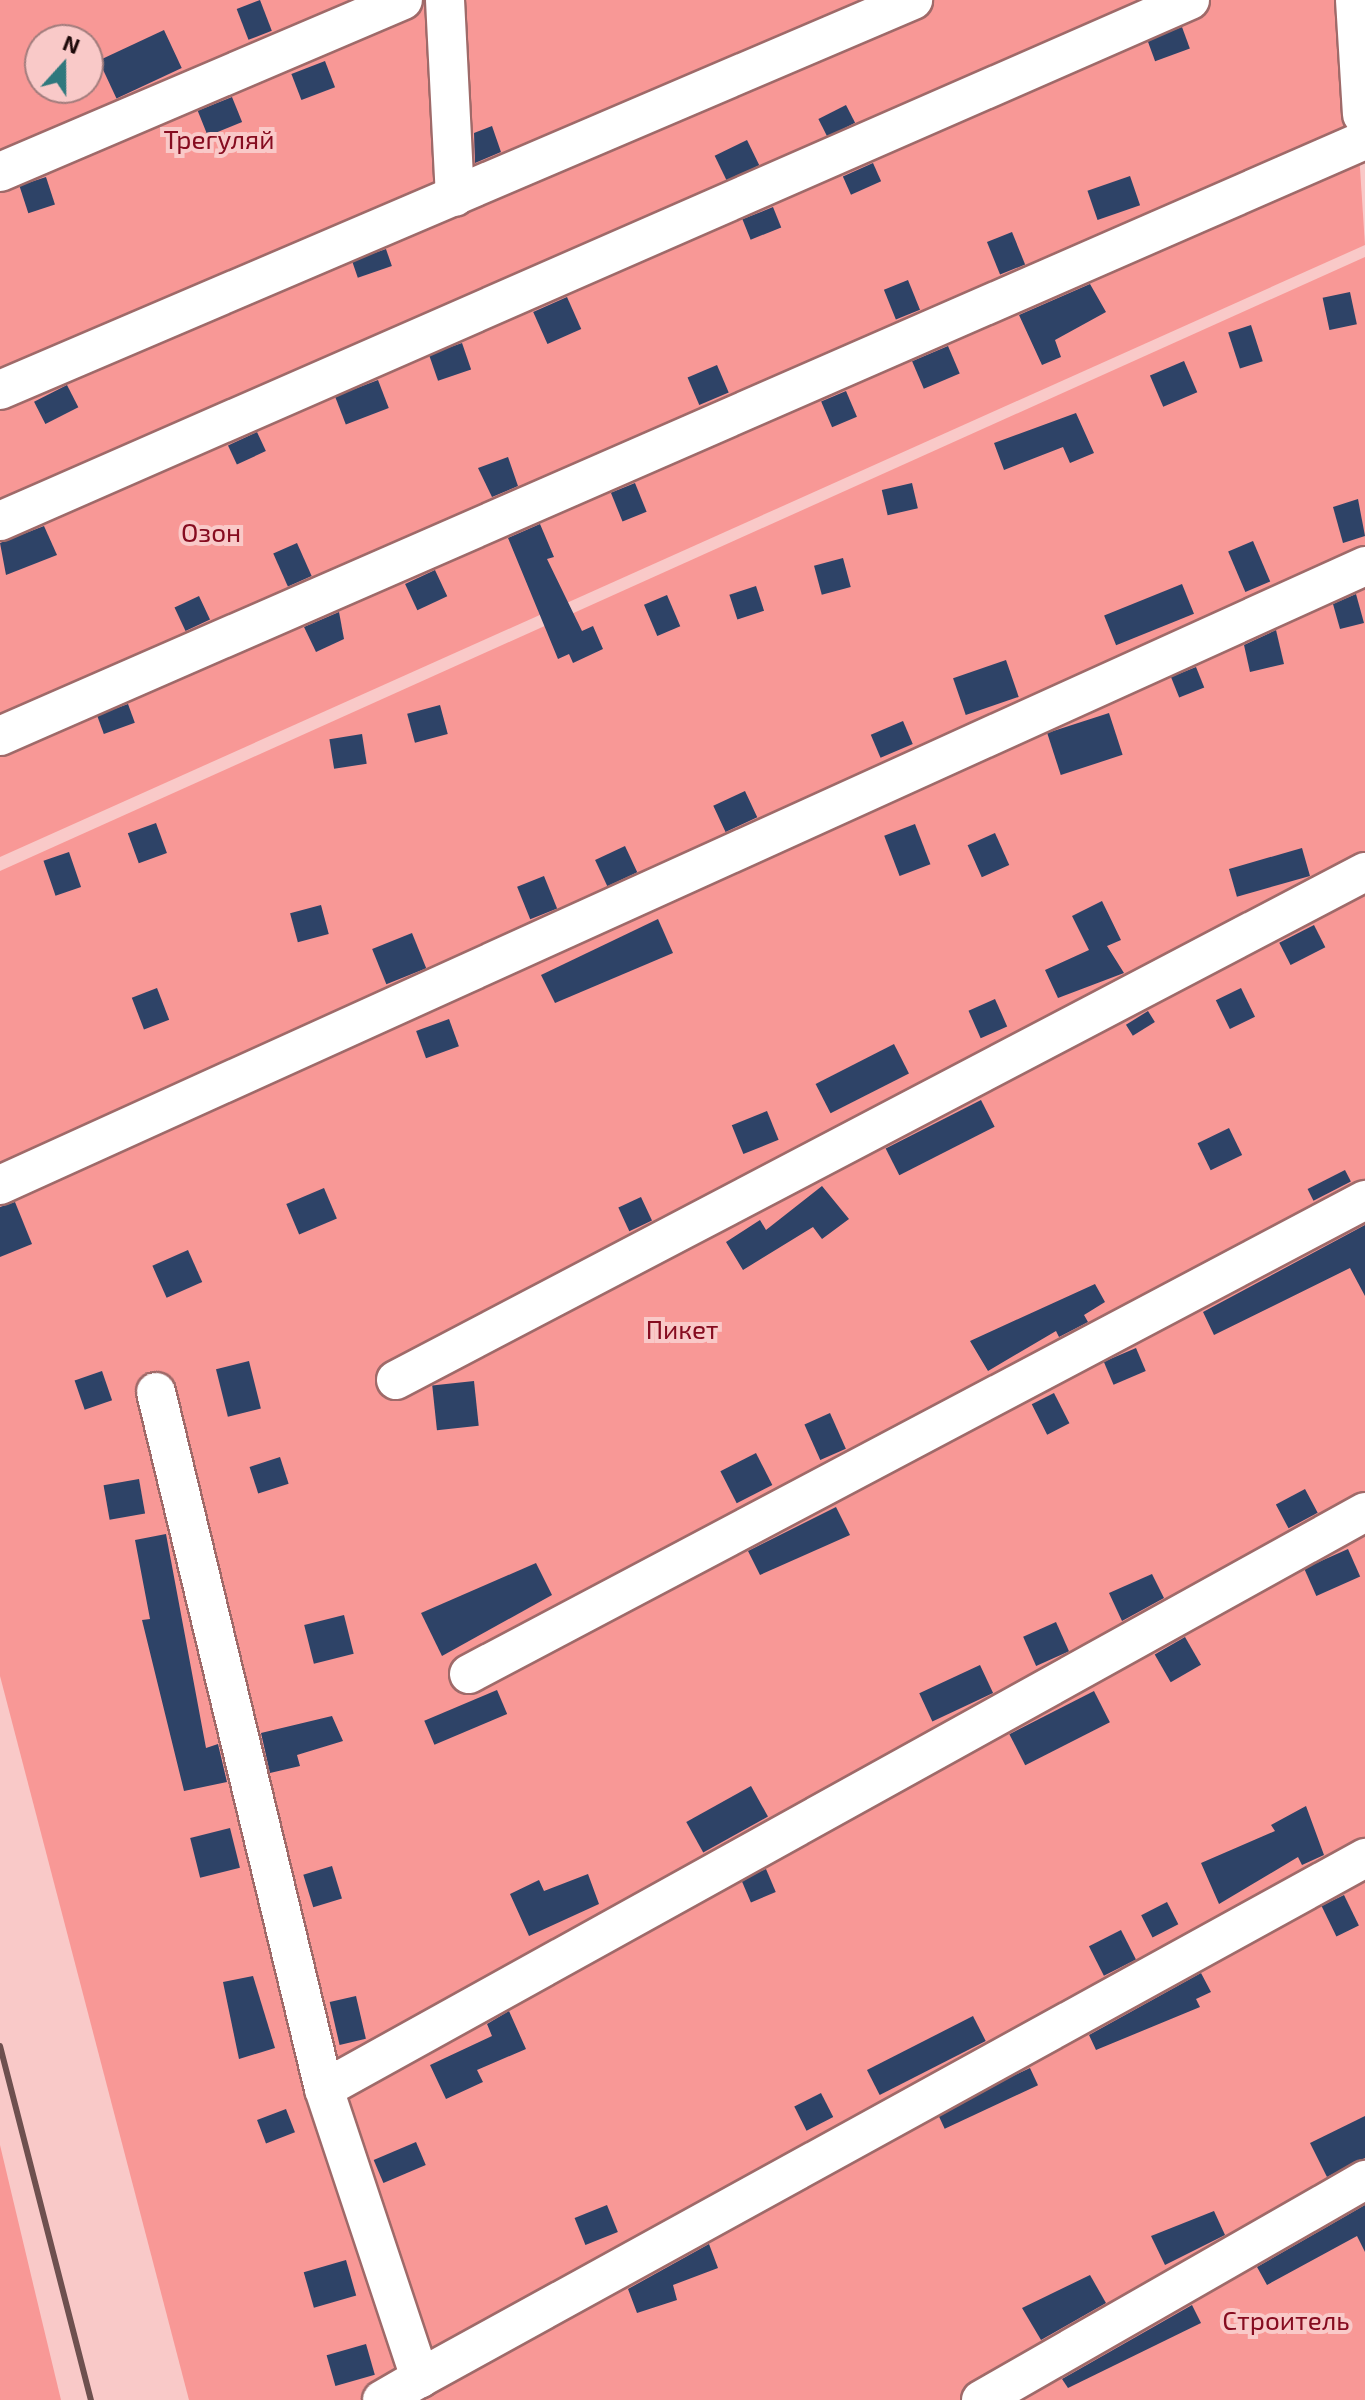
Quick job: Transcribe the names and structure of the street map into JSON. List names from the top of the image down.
{
  "parks": [
    "Трегуляй",
    "Озон",
    "Пикет",
    "Строитель"
  ],
  "north": "top"
}
